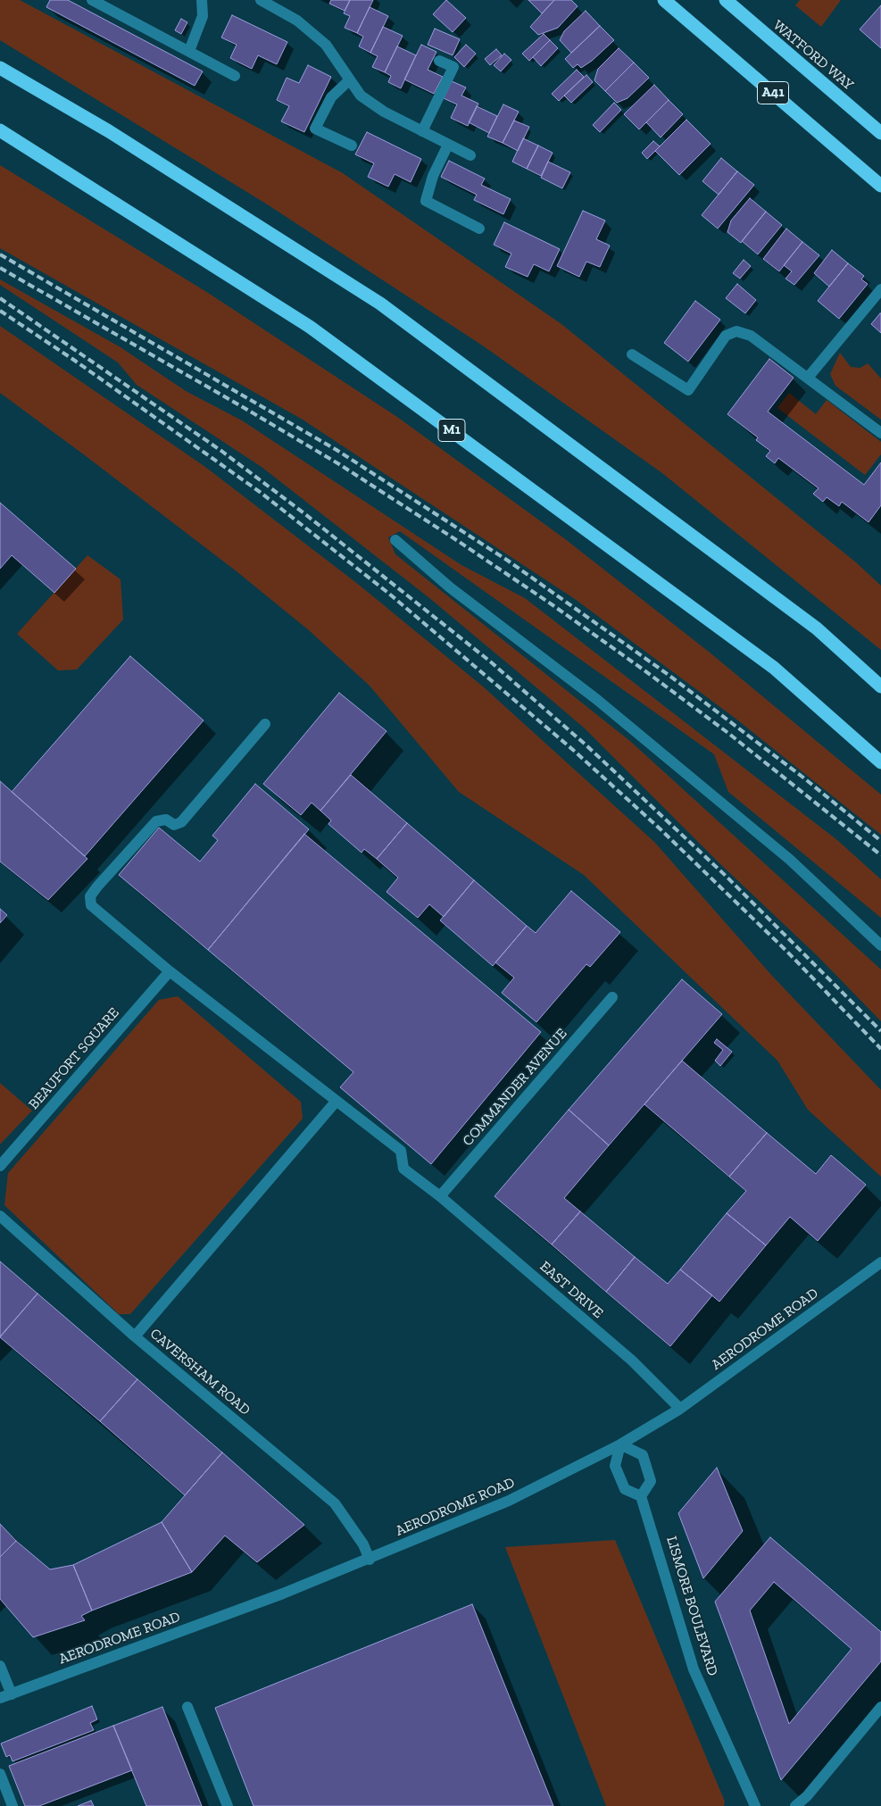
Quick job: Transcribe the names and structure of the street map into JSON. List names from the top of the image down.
{
  "streets": {
    "highway": ["WATFORD WAY", "A41", "M1"],
    "street": [
      "BEAUFORT SQUARE",
      "COMMANDER AVENUE",
      "EAST DRIVE",
      "AERODROME ROAD",
      "CAVERSHAM ROAD",
      "LISMORE BOULEVARD"
    ]
  },
  "crossings": [
    ["BEAUFORT SQUARE", "EAST DRIVE"],
    ["COMMANDER AVENUE", "EAST DRIVE"],
    ["EAST DRIVE", "AERODROME ROAD"],
    ["AERODROME ROAD", "CAVERSHAM ROAD"]
  ]
}
